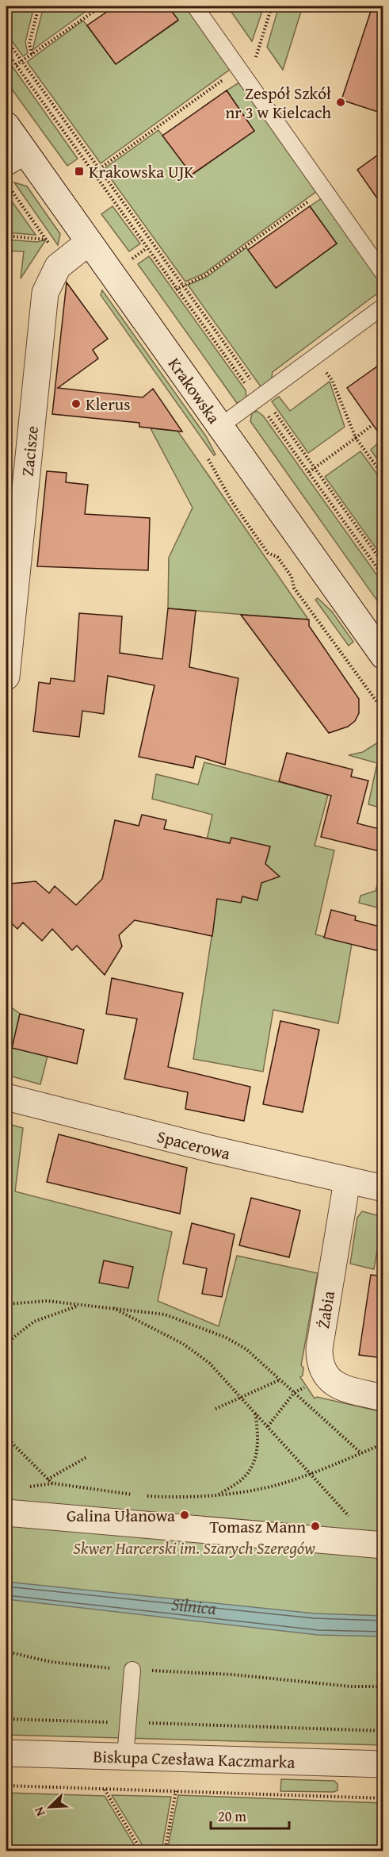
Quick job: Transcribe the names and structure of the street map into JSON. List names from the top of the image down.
{
  "streets": {
    "street": [
      "Krakowska",
      "Zacisze",
      "Spacerowa",
      "Żabia",
      "Biskupa Czesława Kaczmarka"
    ]
  },
  "crossings": [
    ["Krakowska", "Zacisze"],
    ["Spacerowa", "Żabia"]
  ],
  "water": ["Silnica"],
  "parks": ["Skwer Harcerski im. Szarych Szeregów"],
  "places": {
    "other": [
      "Zespół Szkół nr 3 w Kielcach",
      "Klerus",
      "Galina Ułanowa",
      "Tomasz Mann"
    ],
    "transit": ["Krakowska UJK"]
  },
  "scale_bar": "20 m",
  "north": "bottom left"
}
